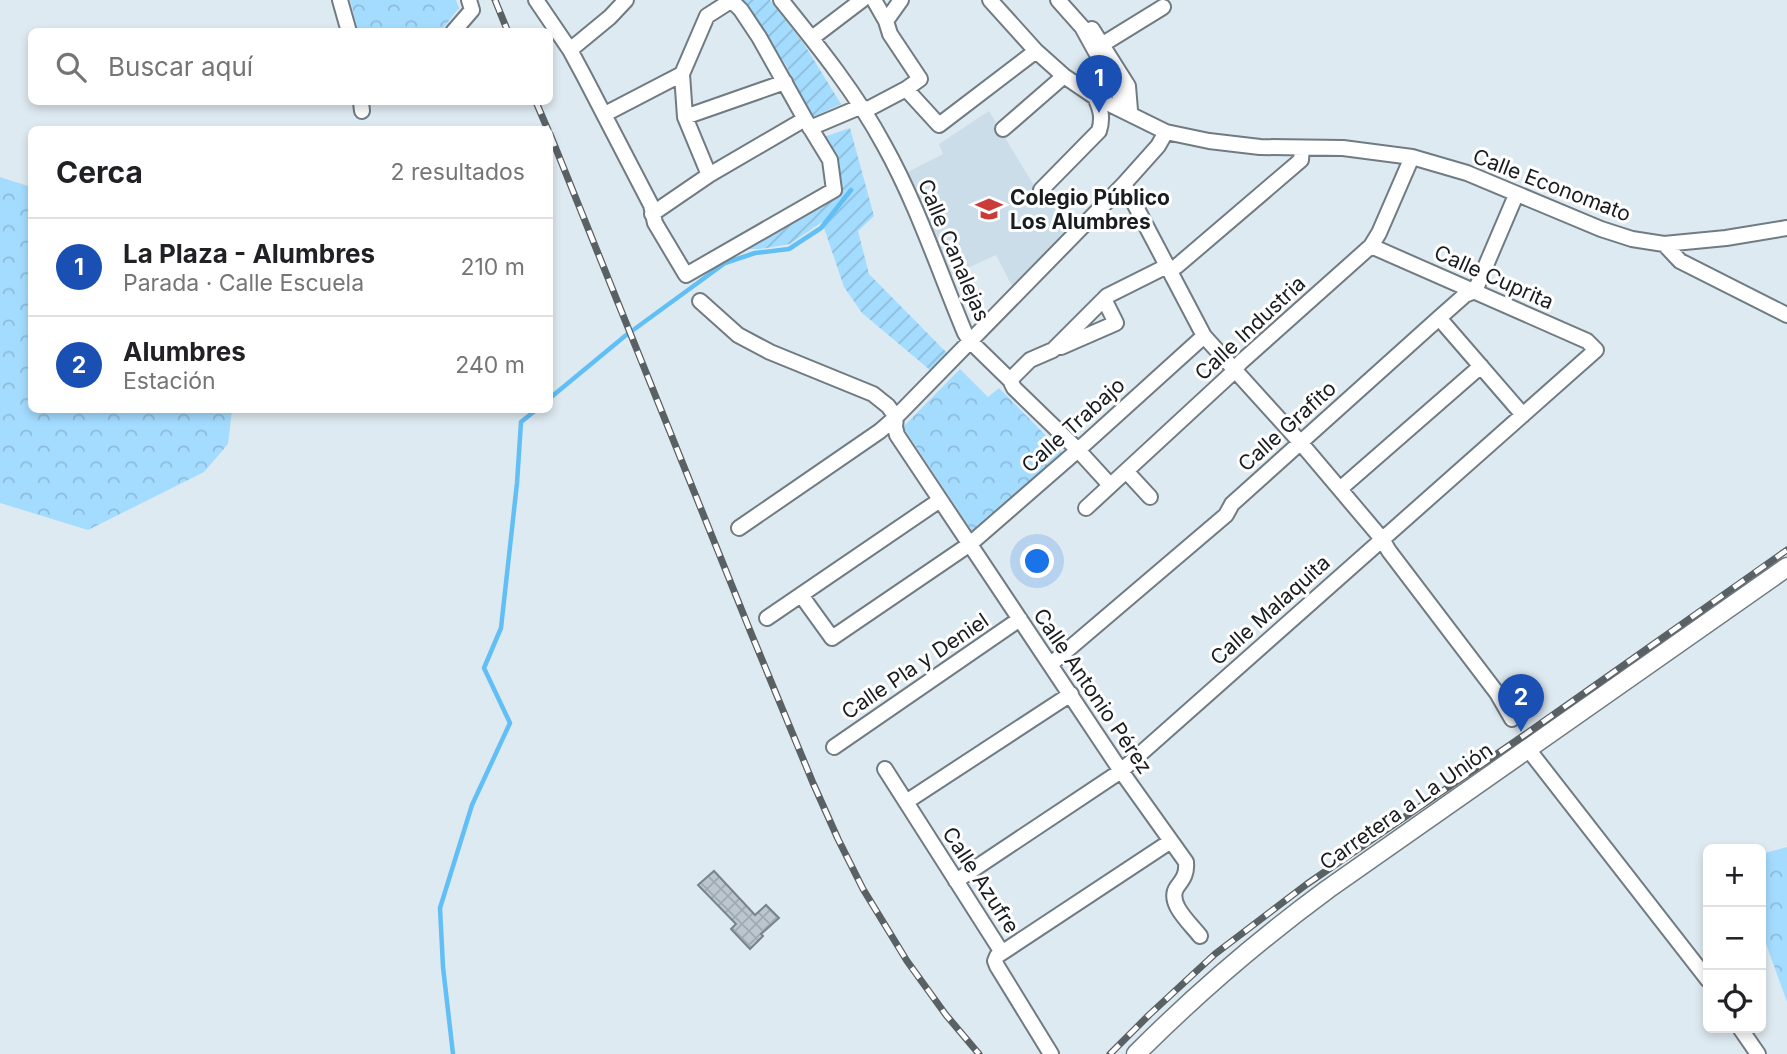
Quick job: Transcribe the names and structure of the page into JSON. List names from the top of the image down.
{
  "streets": {
    "main road": ["Carretera a La Unión"],
    "street": [
      "Calle Economato",
      "Calle Canalejas",
      "Calle Cuprita",
      "Calle Industria",
      "Calle Trabajo",
      "Calle Grafito",
      "Calle Malaquita",
      "Calle Pla y Deniel",
      "Calle Antonio Pérez",
      "Calle Azufre"
    ]
  },
  "crossings": [
    ["Calle Economato", "Calle Industria"],
    ["Calle Canalejas", "Calle Industria"],
    ["Calle Canalejas", "Calle Trabajo"],
    ["Calle Cuprita", "Calle Industria"],
    ["Calle Cuprita", "Calle Grafito"],
    ["Calle Cuprita", "Calle Malaquita"],
    ["Calle Trabajo", "Calle Antonio Pérez"],
    ["Calle Grafito", "Calle Antonio Pérez"],
    ["Calle Malaquita", "Calle Antonio Pérez"],
    ["Calle Malaquita", "Calle Azufre"],
    ["Calle Pla y Deniel", "Calle Antonio Pérez"],
    ["Calle Antonio Pérez", "Calle Azufre"]
  ],
  "places": {
    "school or university": ["Colegio Público Los Alumbres"]
  },
  "page": {
    "search": "Buscar aquí",
    "pins": ["1", "2"],
    "heading": ["Cerca", "2 resultados"],
    "list": [
      {
        "mark": "1",
        "name": "La Plaza - Alumbres",
        "note": "Parada · Calle Escuela",
        "value": "210 m"
      },
      {
        "mark": "2",
        "name": "Alumbres",
        "note": "Estación",
        "value": "240 m"
      }
    ],
    "map_buttons": ["+", "−"]
  }
}
